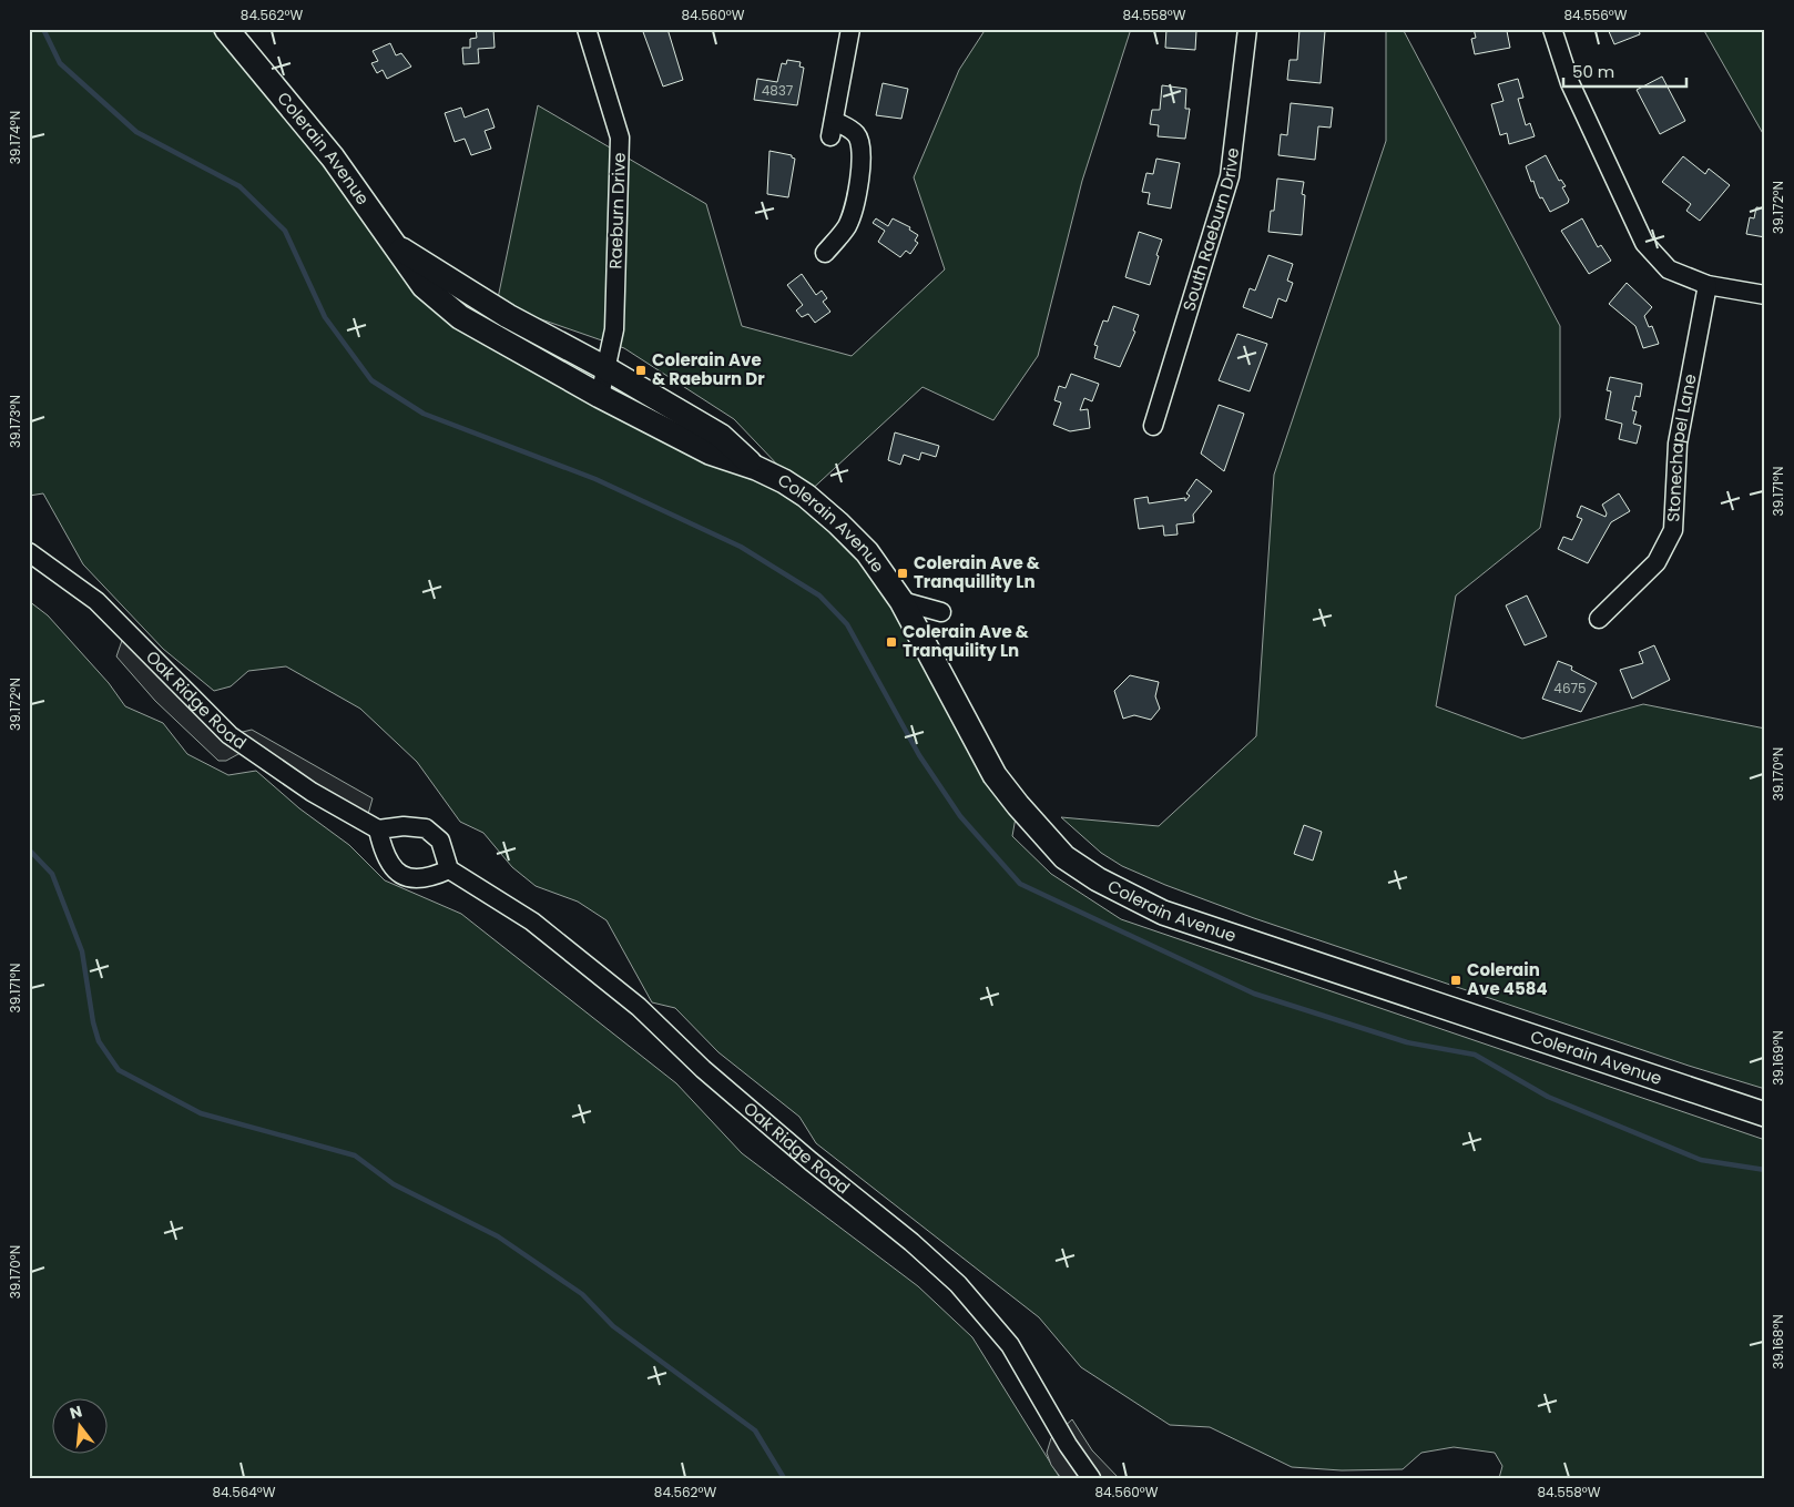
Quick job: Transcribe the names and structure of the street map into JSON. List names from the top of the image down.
{
  "streets": {
    "main road": ["Colerain Avenue"],
    "street": [
      "Raeburn Drive",
      "South Raeburn Drive",
      "Stonechapel Lane",
      "Oak Ridge Road"
    ]
  },
  "crossings": [
    ["Colerain Avenue", "Raeburn Drive"]
  ],
  "places": {
    "transit": [
      "Colerain Ave & Raeburn Dr",
      "Colerain Ave & Tranquillity Ln",
      "Colerain Ave & Tranquility Ln",
      "Colerain Ave 4584"
    ]
  },
  "house_numbers": ["4837", "4675"],
  "scale_bar": "50 m",
  "north": "top",
  "coordinates": [
    "84.562°W",
    "84.560°W",
    "84.558°W",
    "84.556°W",
    "39.174°N",
    "39.172°N",
    "39.173°N",
    "39.171°N",
    "39.170°N",
    "39.169°N",
    "39.168°N",
    "84.564°W"
  ]
}
